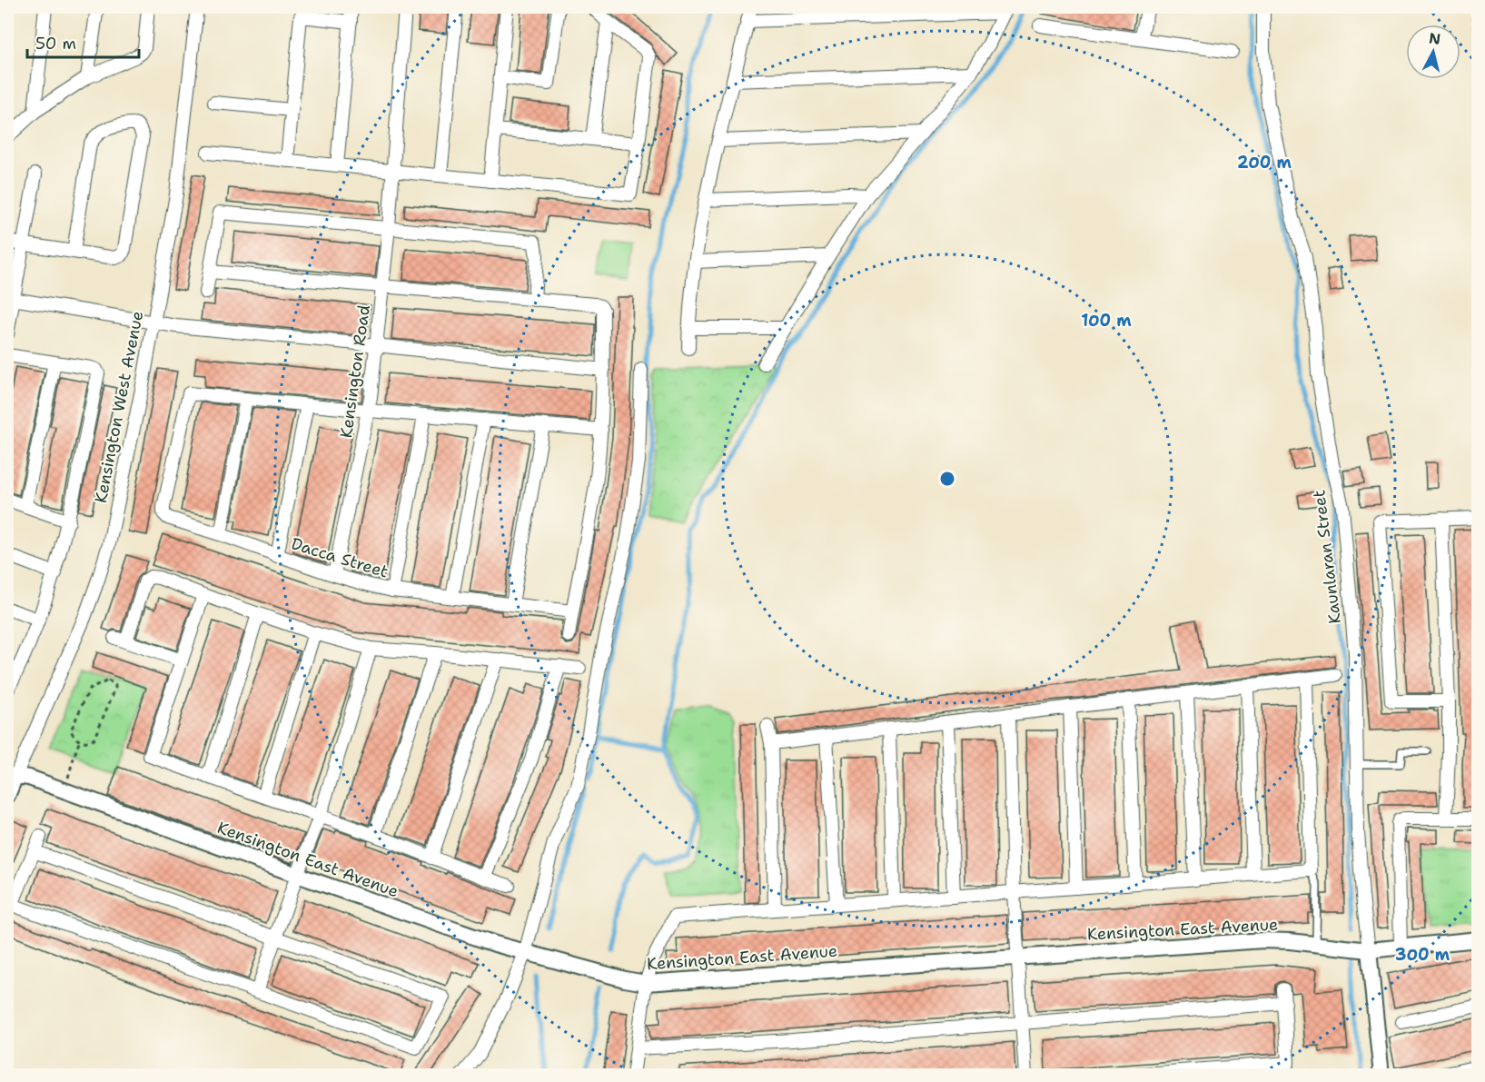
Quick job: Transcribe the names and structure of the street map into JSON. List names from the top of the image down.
{
  "streets": {
    "street": [
      "Kensington Road",
      "Kensington West Avenue",
      "Kaunlaran Street",
      "Dacca Street",
      "Kensington East Avenue"
    ]
  },
  "crossings": [
    ["Kensington Road", "Dacca Street"],
    ["Kensington West Avenue", "Kensington East Avenue"],
    ["Kaunlaran Street", "Kensington East Avenue"]
  ],
  "scale_bar": "50 m",
  "north": "top",
  "rings": ["200 m", "100 m", "300 m"]
}
